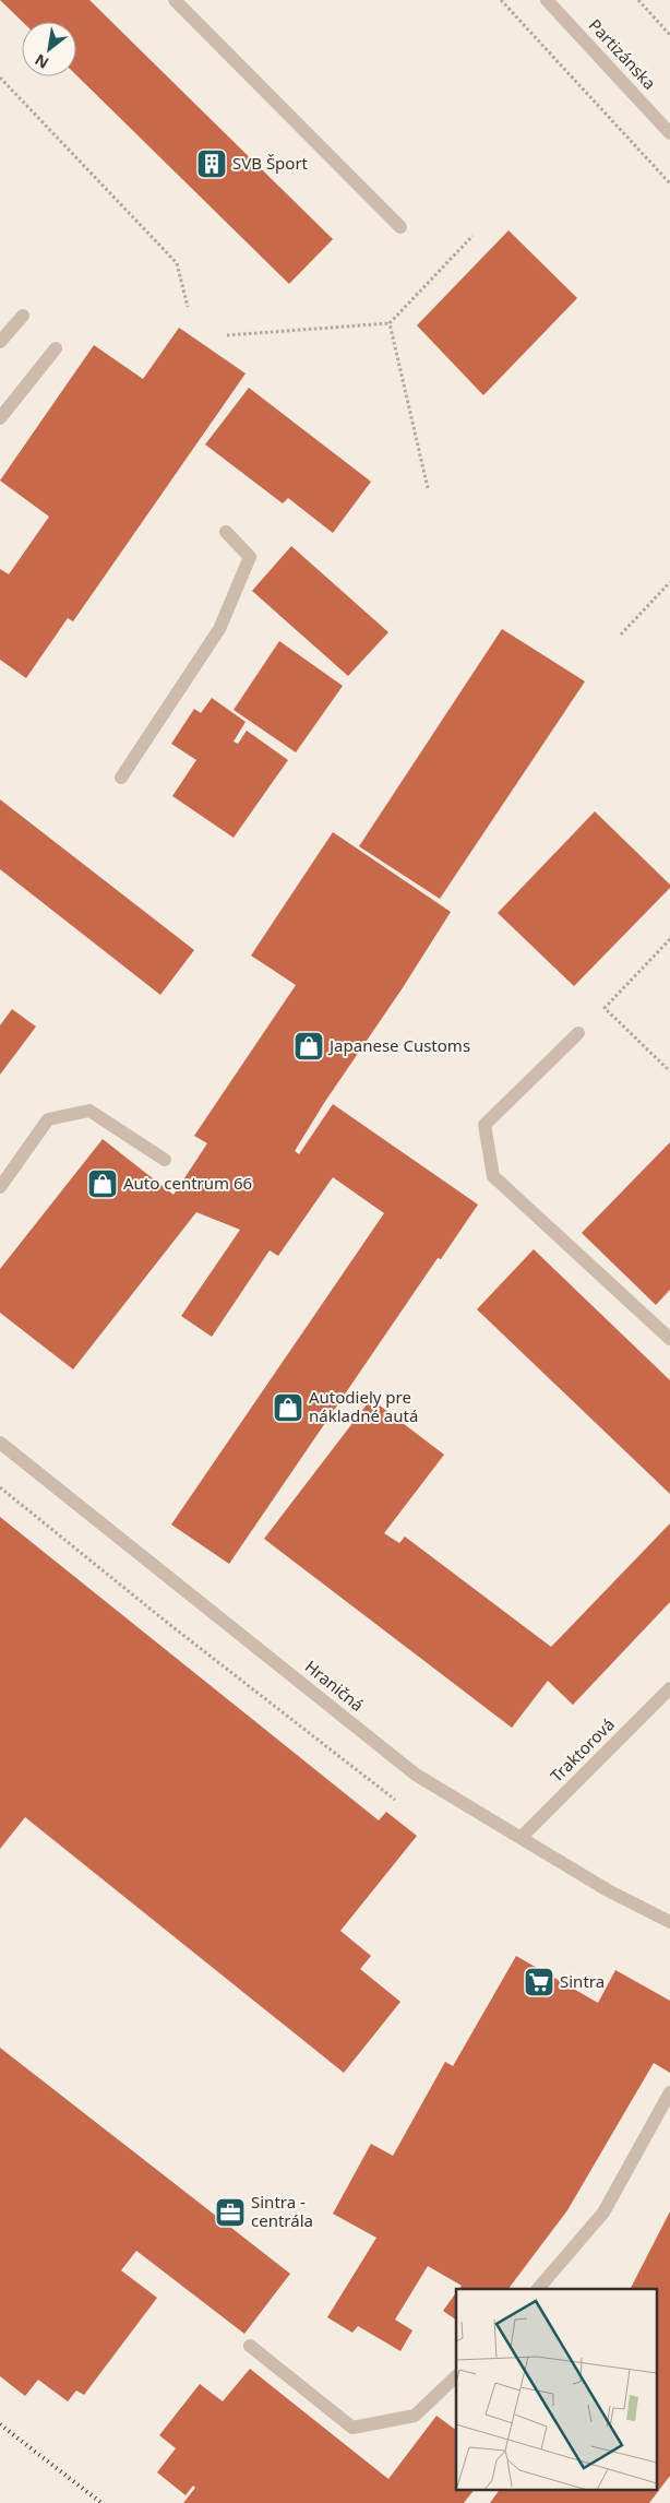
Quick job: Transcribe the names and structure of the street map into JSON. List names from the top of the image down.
{
  "streets": {
    "street": ["Partizánska", "Hraničná", "Traktorová"]
  },
  "crossings": [
    ["Hraničná", "Traktorová"]
  ],
  "places": {
    "building": ["SVB Šport"],
    "shop": ["Japanese Customs", "Auto centrum 66", "Autodiely pre nákladné autá"],
    "supermarket": ["Sintra"],
    "office": ["Sintra - centrála"]
  },
  "north": "bottom left"
}
